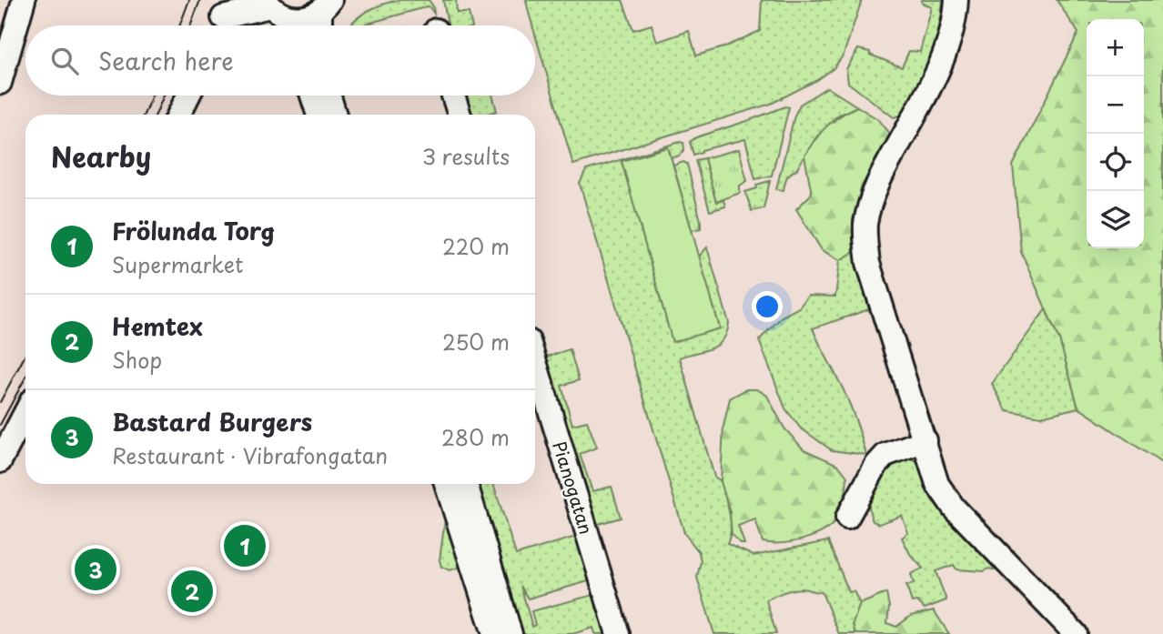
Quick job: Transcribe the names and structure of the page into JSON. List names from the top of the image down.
{
  "streets": {
    "street": ["Pianogatan"]
  },
  "page": {
    "map_buttons": ["+", "−"],
    "search": "Search here",
    "heading": ["Nearby", "3 results"],
    "list": [
      {
        "mark": "1",
        "name": "Frölunda Torg",
        "note": "Supermarket",
        "value": "220 m"
      },
      {
        "mark": "2",
        "name": "Hemtex",
        "note": "Shop",
        "value": "250 m"
      },
      {
        "mark": "3",
        "name": "Bastard Burgers",
        "note": "Restaurant · Vibrafongatan",
        "value": "280 m"
      }
    ],
    "pins": ["1", "3", "2"]
  }
}
